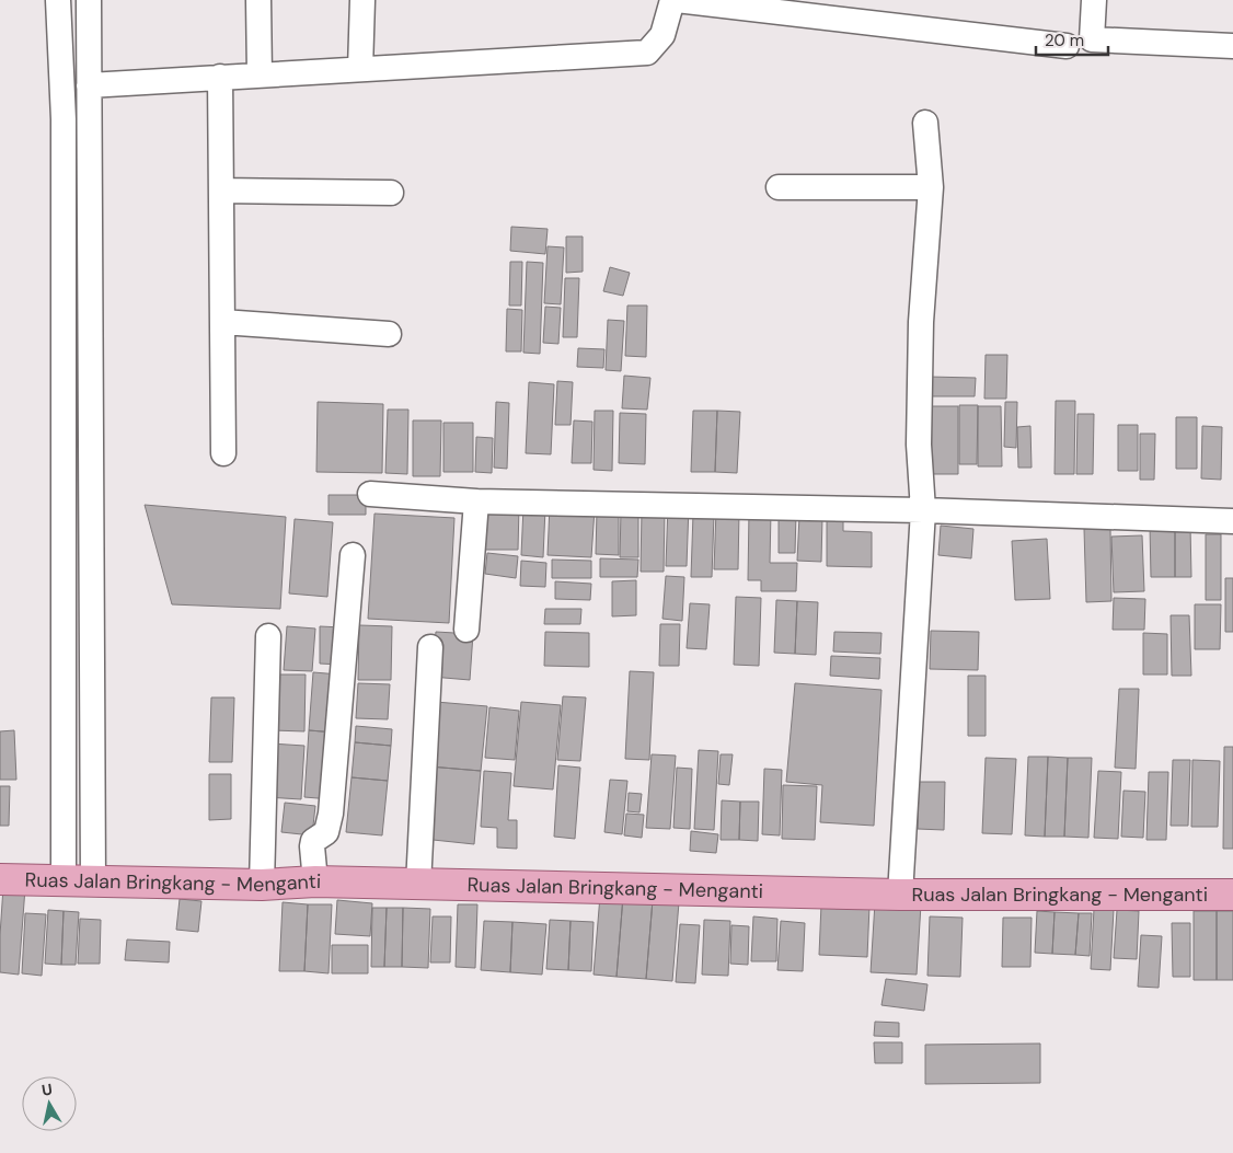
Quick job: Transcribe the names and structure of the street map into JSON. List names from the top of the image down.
{
  "streets": {
    "main road": ["Ruas Jalan Bringkang - Menganti"]
  },
  "scale_bar": "20 m",
  "north": "top"
}
